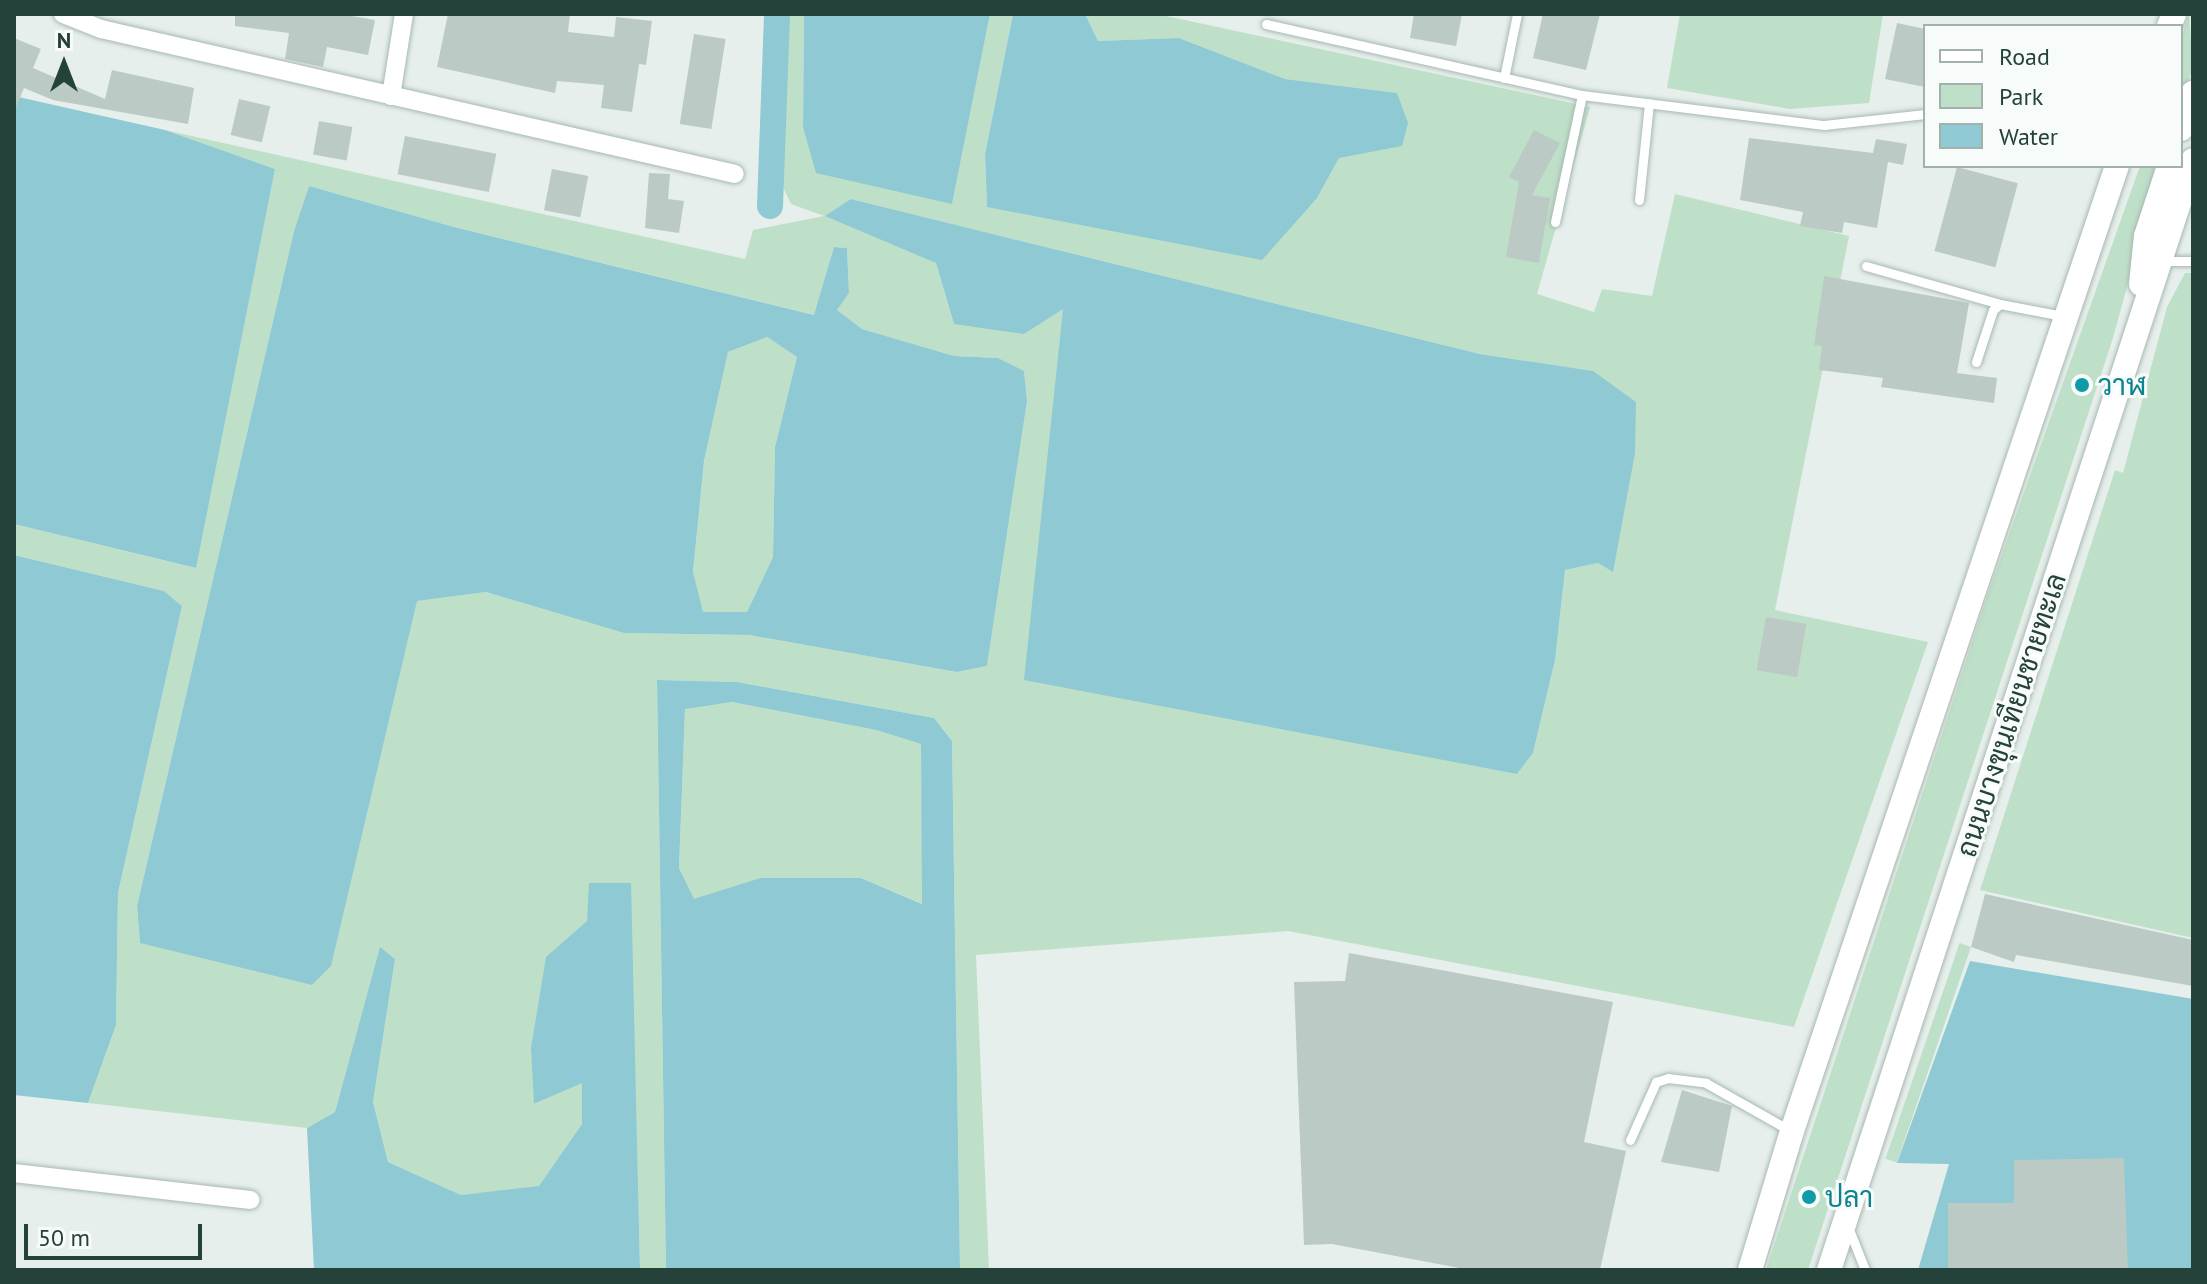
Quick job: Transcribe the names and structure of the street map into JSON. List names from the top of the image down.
{
  "streets": {
    "main road": ["ถนนบางขุนเทียนชายทะเล"]
  },
  "places": ["วาฬ", "ปลา"],
  "legend": ["Road", "Park", "Water"],
  "scale_bar": "50 m",
  "north": "top"
}
